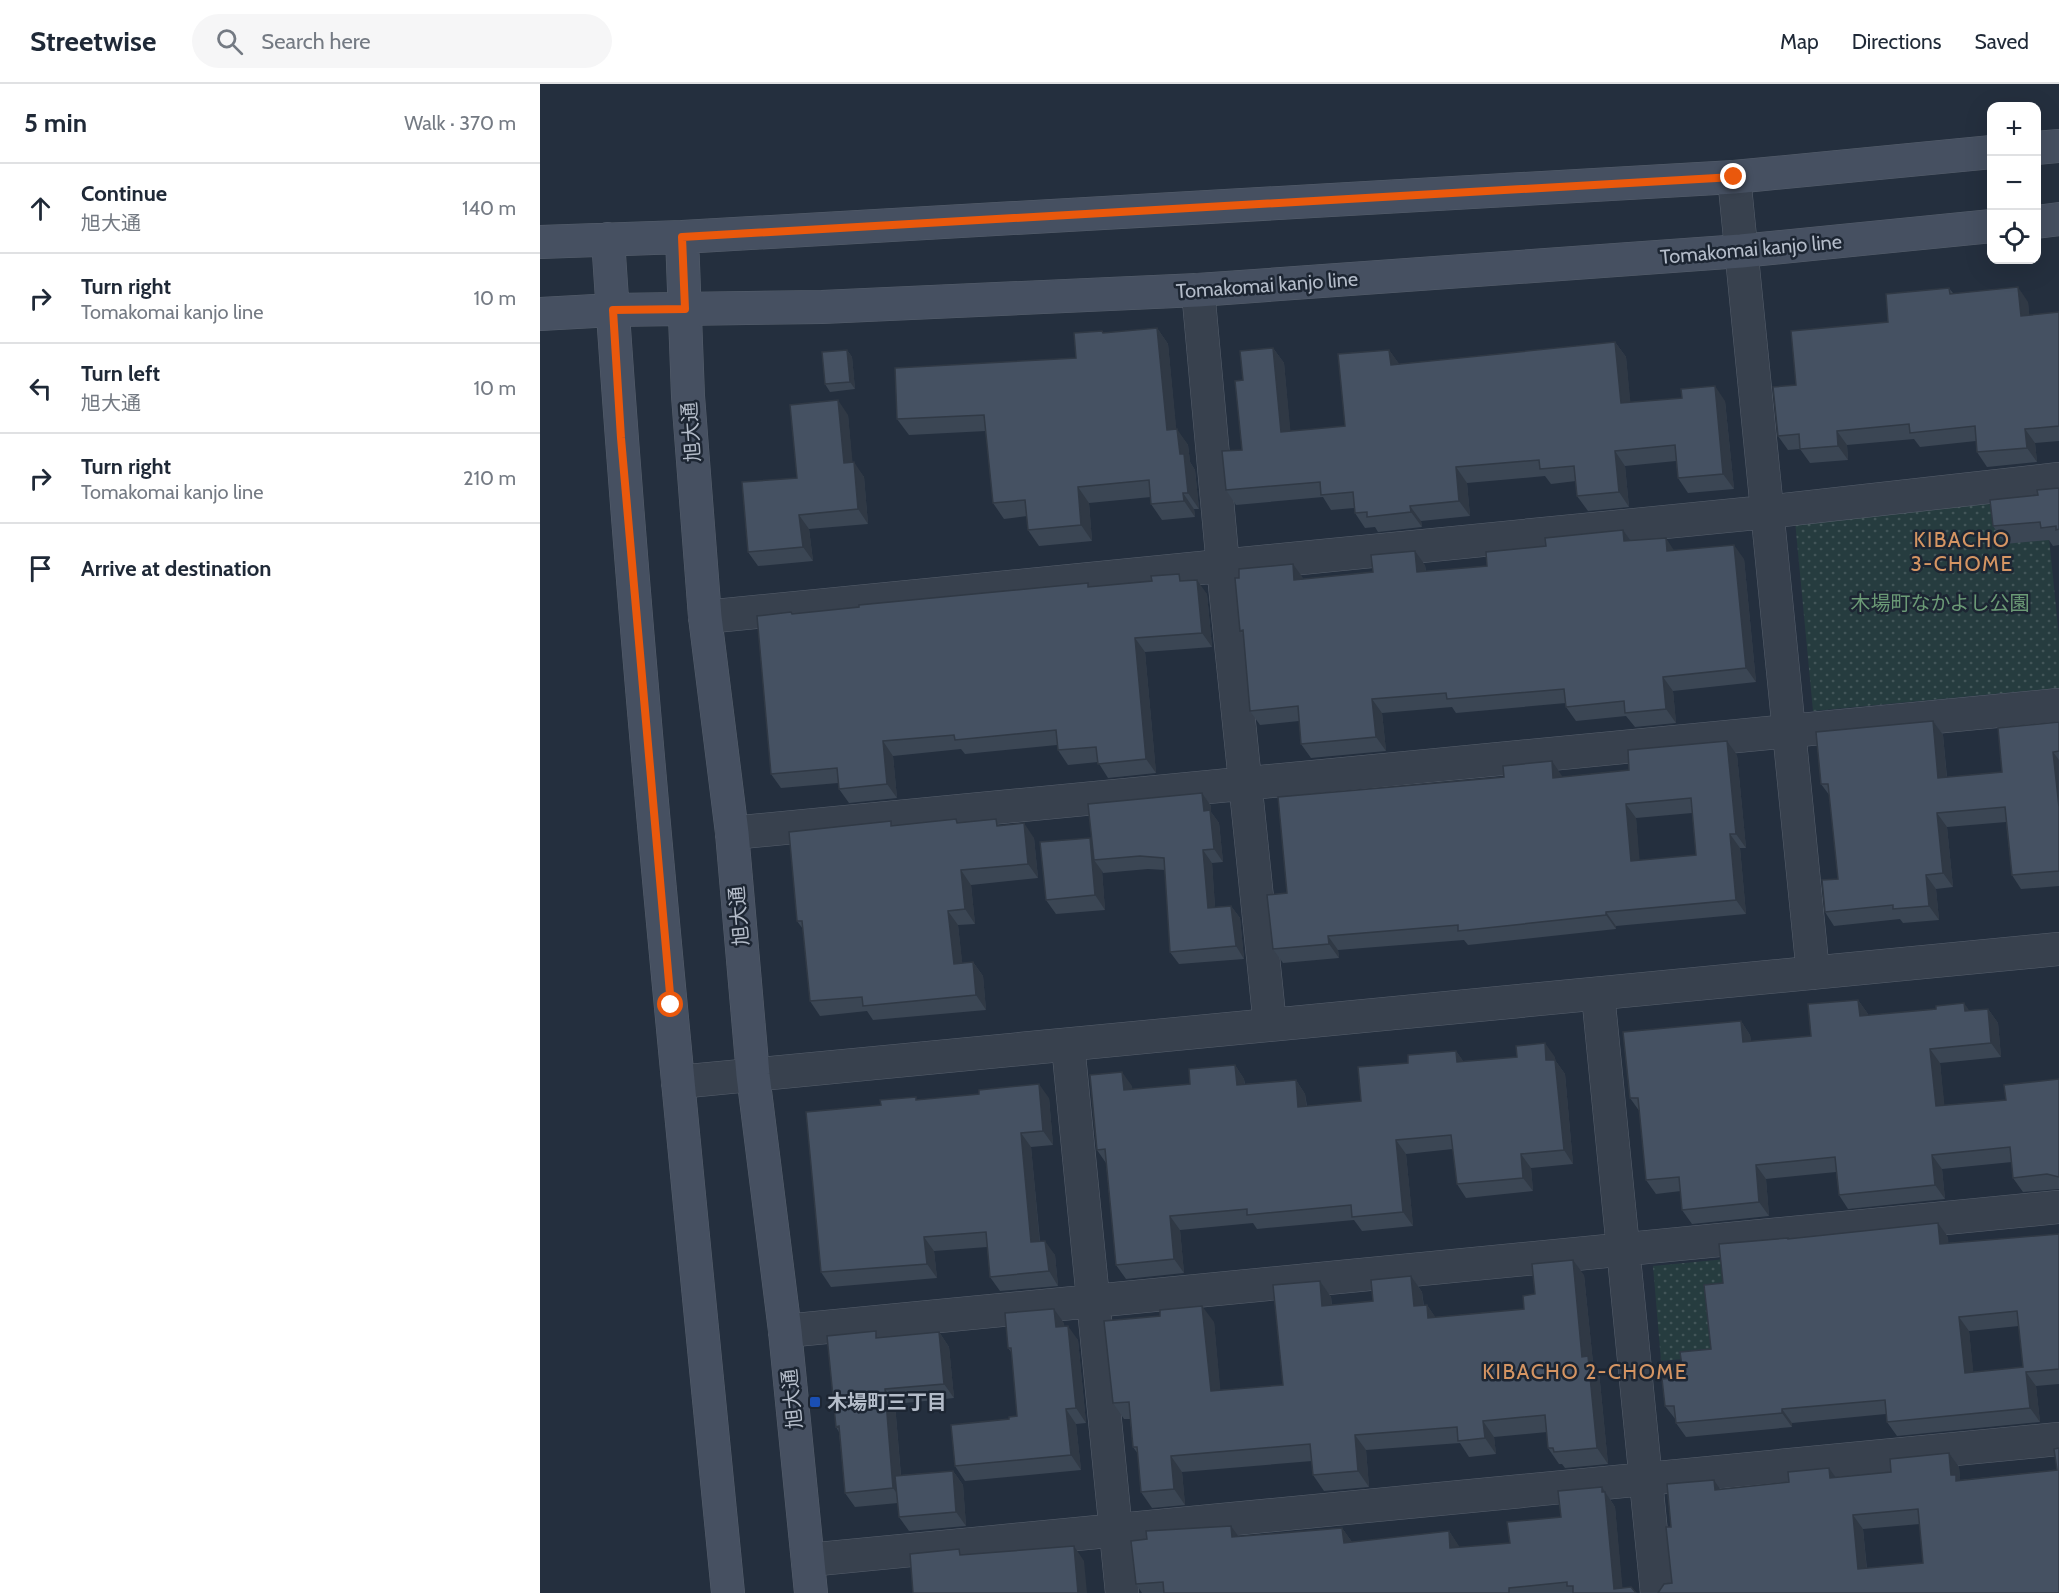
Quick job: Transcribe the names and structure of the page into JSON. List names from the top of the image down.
{
  "streets": {
    "main road": ["Tomakomai kanjo line", "旭大通"]
  },
  "crossings": [
    ["Tomakomai kanjo line", "旭大通"]
  ],
  "districts": ["KIBACHO 3-CHOME", "KIBACHO 2-CHOME"],
  "parks": ["木場町なかよし公園"],
  "places": {
    "transit": ["木場町三丁目"]
  },
  "page": {
    "header": "Streetwise",
    "search": "Search here",
    "nav": ["Map", "Directions", "Saved"],
    "heading": ["5 min", "Walk · 370 m"],
    "map_buttons": ["+", "−"],
    "list": [
      ["Continue", "旭大通", "140 m"],
      ["Turn right", "Tomakomai kanjo line", "10 m"],
      ["Turn left", "旭大通", "10 m"],
      ["Turn right", "Tomakomai kanjo line", "210 m"],
      "Arrive at destination"
    ]
  }
}
